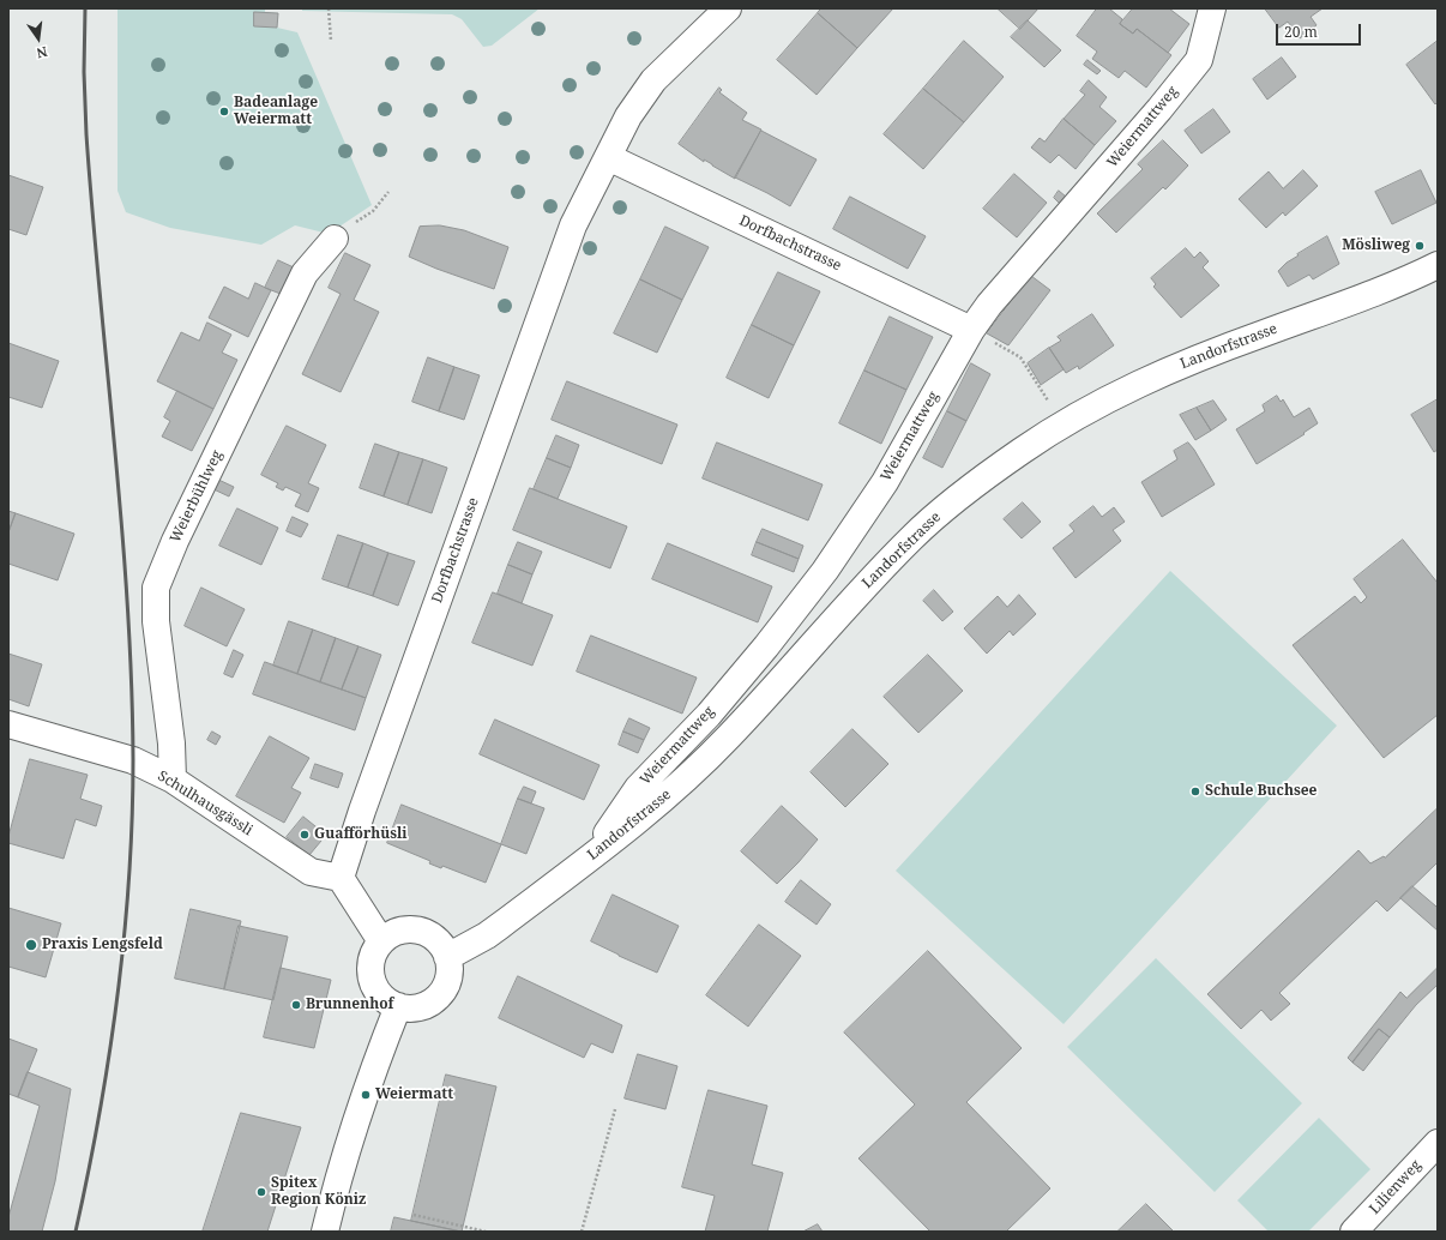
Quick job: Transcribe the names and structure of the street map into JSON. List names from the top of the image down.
{
  "streets": {
    "street": [
      "Weiermattweg",
      "Dorfbachstrasse",
      "Landorfstrasse",
      "Weierbühlweg",
      "Schulhausgässli",
      "Lilienweg"
    ]
  },
  "crossings": [
    ["Weiermattweg", "Dorfbachstrasse"],
    ["Weiermattweg", "Landorfstrasse"],
    ["Dorfbachstrasse", "Schulhausgässli"],
    ["Weierbühlweg", "Schulhausgässli"]
  ],
  "places": [
    "Badeanlage Weiermatt",
    "Mösliweg",
    "Schule Buchsee",
    "Guafförhüsli",
    "Praxis Lengsfeld",
    "Brunnenhof",
    "Weiermatt",
    "Spitex Region Köniz"
  ],
  "scale_bar": "20 m",
  "north": "bottom"
}
